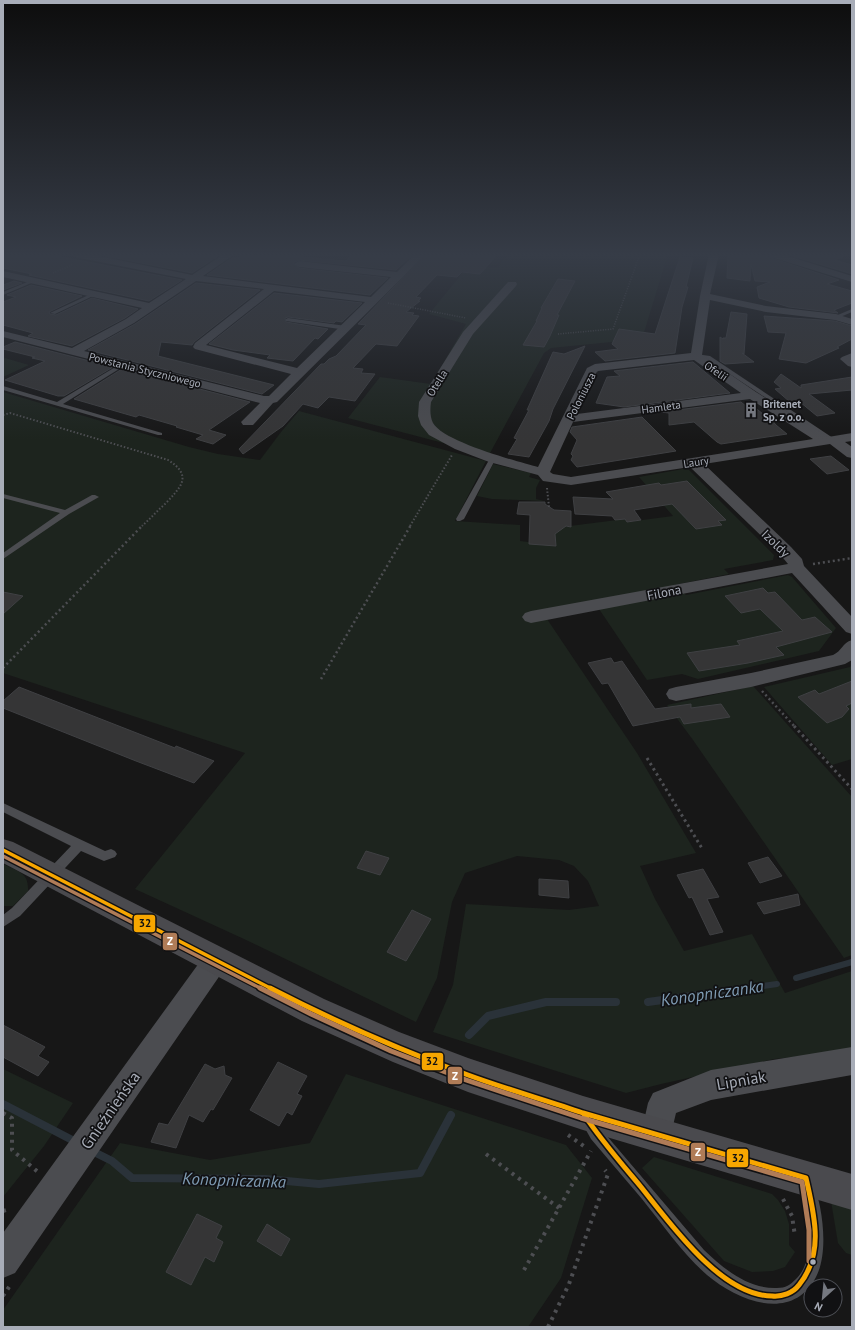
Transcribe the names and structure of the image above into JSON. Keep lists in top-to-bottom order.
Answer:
{
  "streets": {
    "street": [
      "Powstania Styczniowego",
      "Ofelii",
      "Otella",
      "Poloniusza",
      "Hamleta",
      "Laury",
      "Izoldy",
      "Filona",
      "Lipniak",
      "Gnieźnieńska"
    ]
  },
  "crossings": [
    ["Ofelii", "Poloniusza"],
    ["Ofelii", "Hamleta"],
    ["Ofelii", "Laury"],
    ["Otella", "Poloniusza"],
    ["Otella", "Laury"],
    ["Poloniusza", "Hamleta"],
    ["Poloniusza", "Laury"],
    ["Laury", "Izoldy"],
    ["Izoldy", "Filona"]
  ],
  "water": ["Konopniczanka"],
  "places": {
    "building": ["Britenet Sp. z o.o."]
  },
  "lines": ["transit line 32", "transit line Z"],
  "north": "bottom left"
}
